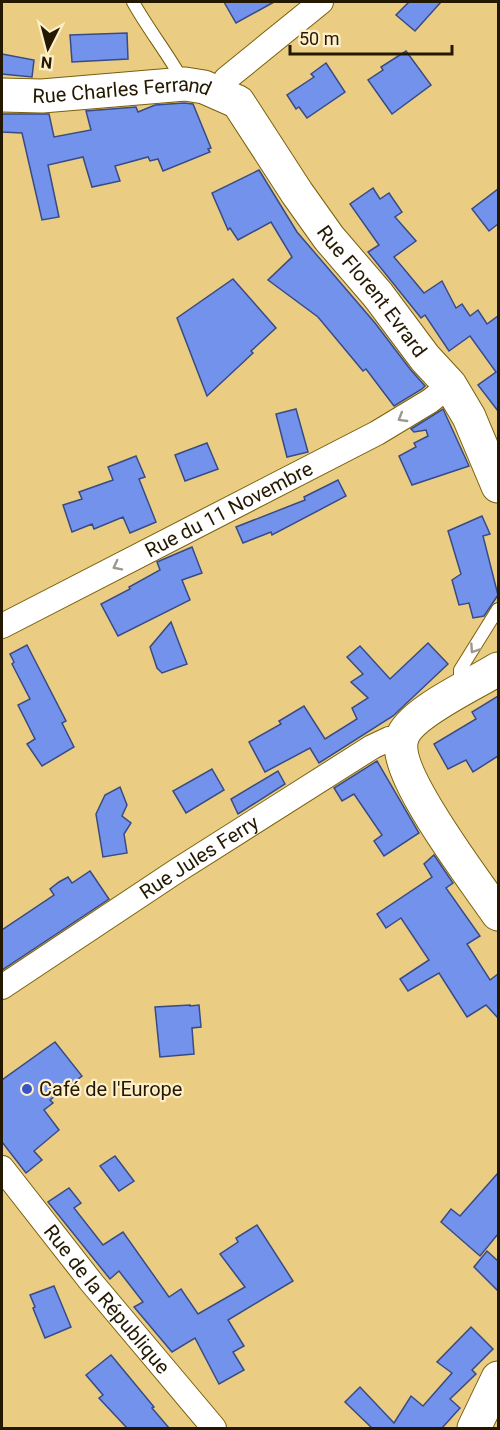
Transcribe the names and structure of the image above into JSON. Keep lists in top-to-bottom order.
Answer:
{
  "streets": {
    "street": [
      "Rue Charles Ferrand",
      "Rue Florent Evrard",
      "Rue du 11 Novembre",
      "Rue Jules Ferry",
      "Rue de la République"
    ]
  },
  "crossings": [
    ["Rue Charles Ferrand", "Rue Florent Evrard"],
    ["Rue Florent Evrard", "Rue du 11 Novembre"]
  ],
  "one_way": ["Rue du 11 Novembre"],
  "places": ["Café de l'Europe"],
  "scale_bar": "50 m",
  "north": "bottom"
}
